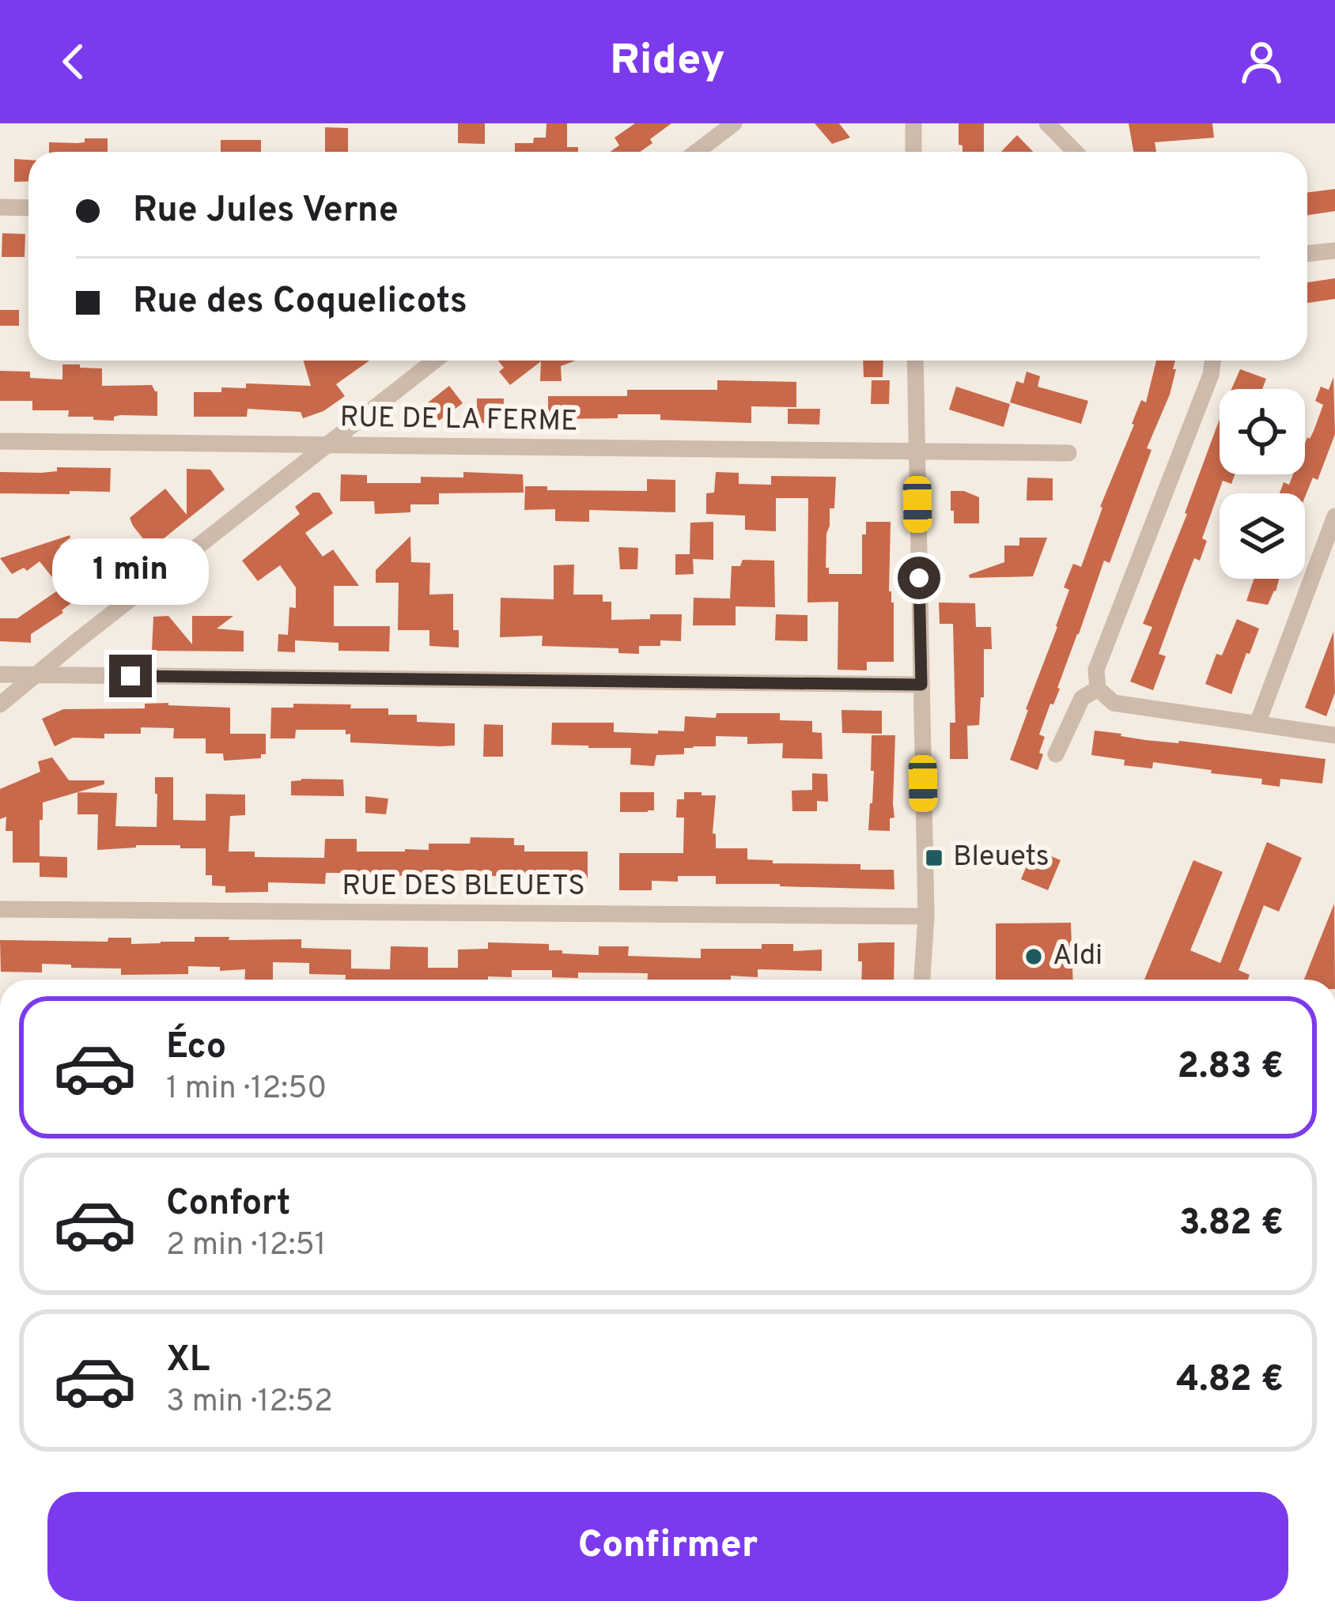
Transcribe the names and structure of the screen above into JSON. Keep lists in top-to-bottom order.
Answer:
{
  "streets": {
    "street": ["RUE DE LA FERME", "RUE DES BLEUETS"]
  },
  "places": {
    "transit": ["Bleuets"],
    "other": ["Aldi"]
  },
  "page": {
    "header": "Ridey",
    "banner": ["Rue Jules Verne", "Rue des Coquelicots"],
    "bubble": "1 min",
    "list": [
      {
        "name": "Éco",
        "note": "1 min · 12:50",
        "value": "2.83 €"
      },
      {
        "name": "Confort",
        "note": "2 min · 12:51",
        "value": "3.82 €"
      },
      {
        "name": "XL",
        "note": "3 min · 12:52",
        "value": "4.82 €"
      }
    ],
    "buttons": "Confirmer"
  }
}
